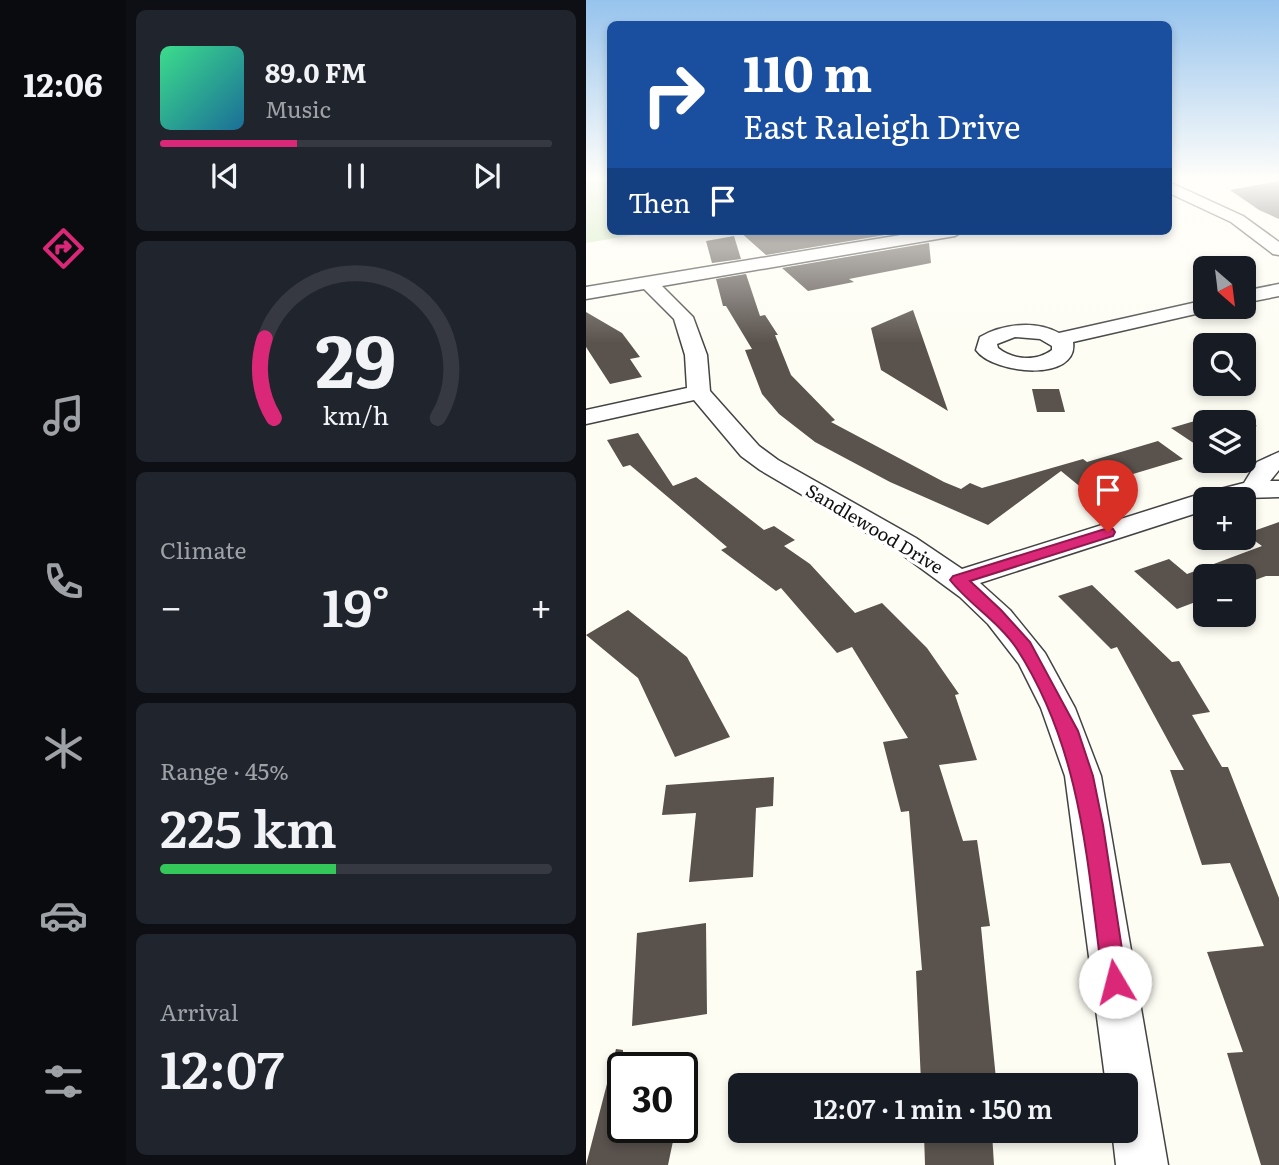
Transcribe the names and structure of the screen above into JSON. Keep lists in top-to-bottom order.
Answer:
{
  "streets": {
    "street": ["Sandlewood Drive"]
  },
  "north": "bottom right",
  "page": {
    "tabs": "12:06",
    "turn": ["110 m", "East Raleigh Drive"],
    "song": ["89.0 FM", "Music"],
    "then": "Then",
    "map_buttons": ["+", "−"],
    "tile": [
      "Climate",
      ["Range · 45%", "225 km"],
      ["Arrival", "12:07"]
    ],
    "heat": ["−", "19°", "+"],
    "limit": "30",
    "trip": "12:07 · 1 min · 150 m",
    "gauge": ["29", "km/h"]
  }
}
